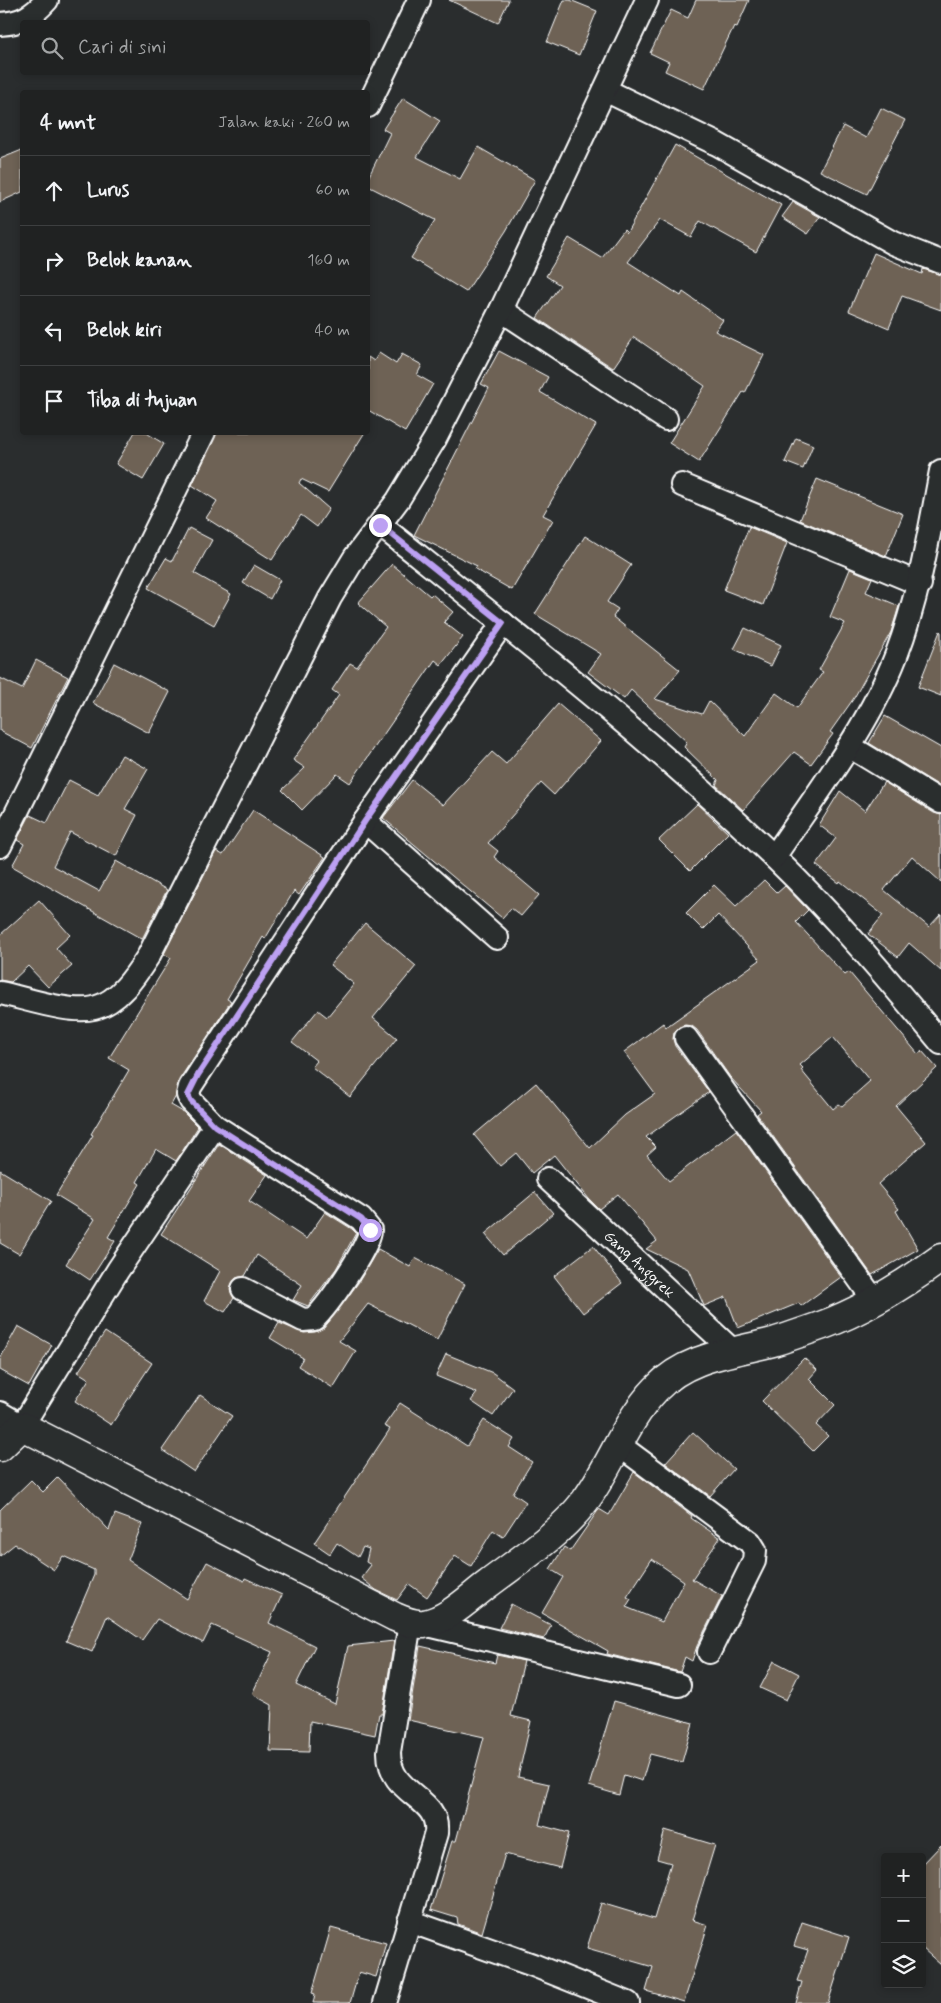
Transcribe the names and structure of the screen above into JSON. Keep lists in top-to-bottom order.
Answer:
{
  "streets": {
    "street": ["Gang Anggrek"]
  },
  "page": {
    "search": "Cari di sini",
    "heading": ["4 mnt", "Jalan kaki · 260 m"],
    "list": [
      ["Lurus", "60 m"],
      ["Belok kanan", "160 m"],
      ["Belok kiri", "40 m"],
      "Tiba di tujuan"
    ],
    "map_buttons": ["+", "−"]
  }
}
